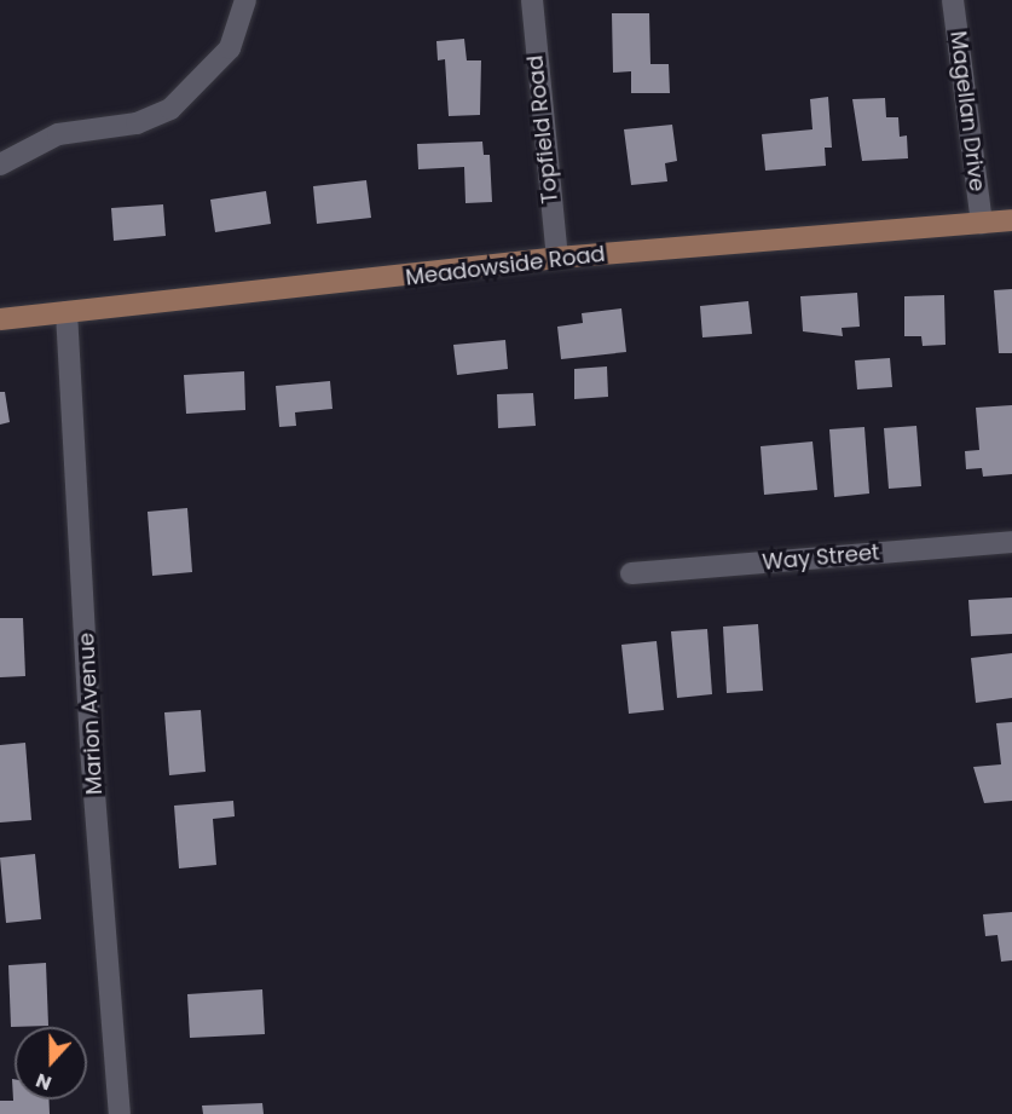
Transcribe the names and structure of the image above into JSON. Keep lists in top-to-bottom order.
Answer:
{
  "streets": {
    "main road": ["Meadowside Road"],
    "street": [
      "Magellan Drive",
      "Topfield Road",
      "Way Street",
      "Marion Avenue"
    ]
  },
  "crossings": [
    ["Magellan Drive", "Meadowside Road"],
    ["Topfield Road", "Meadowside Road"],
    ["Meadowside Road", "Marion Avenue"]
  ],
  "north": "bottom"
}
